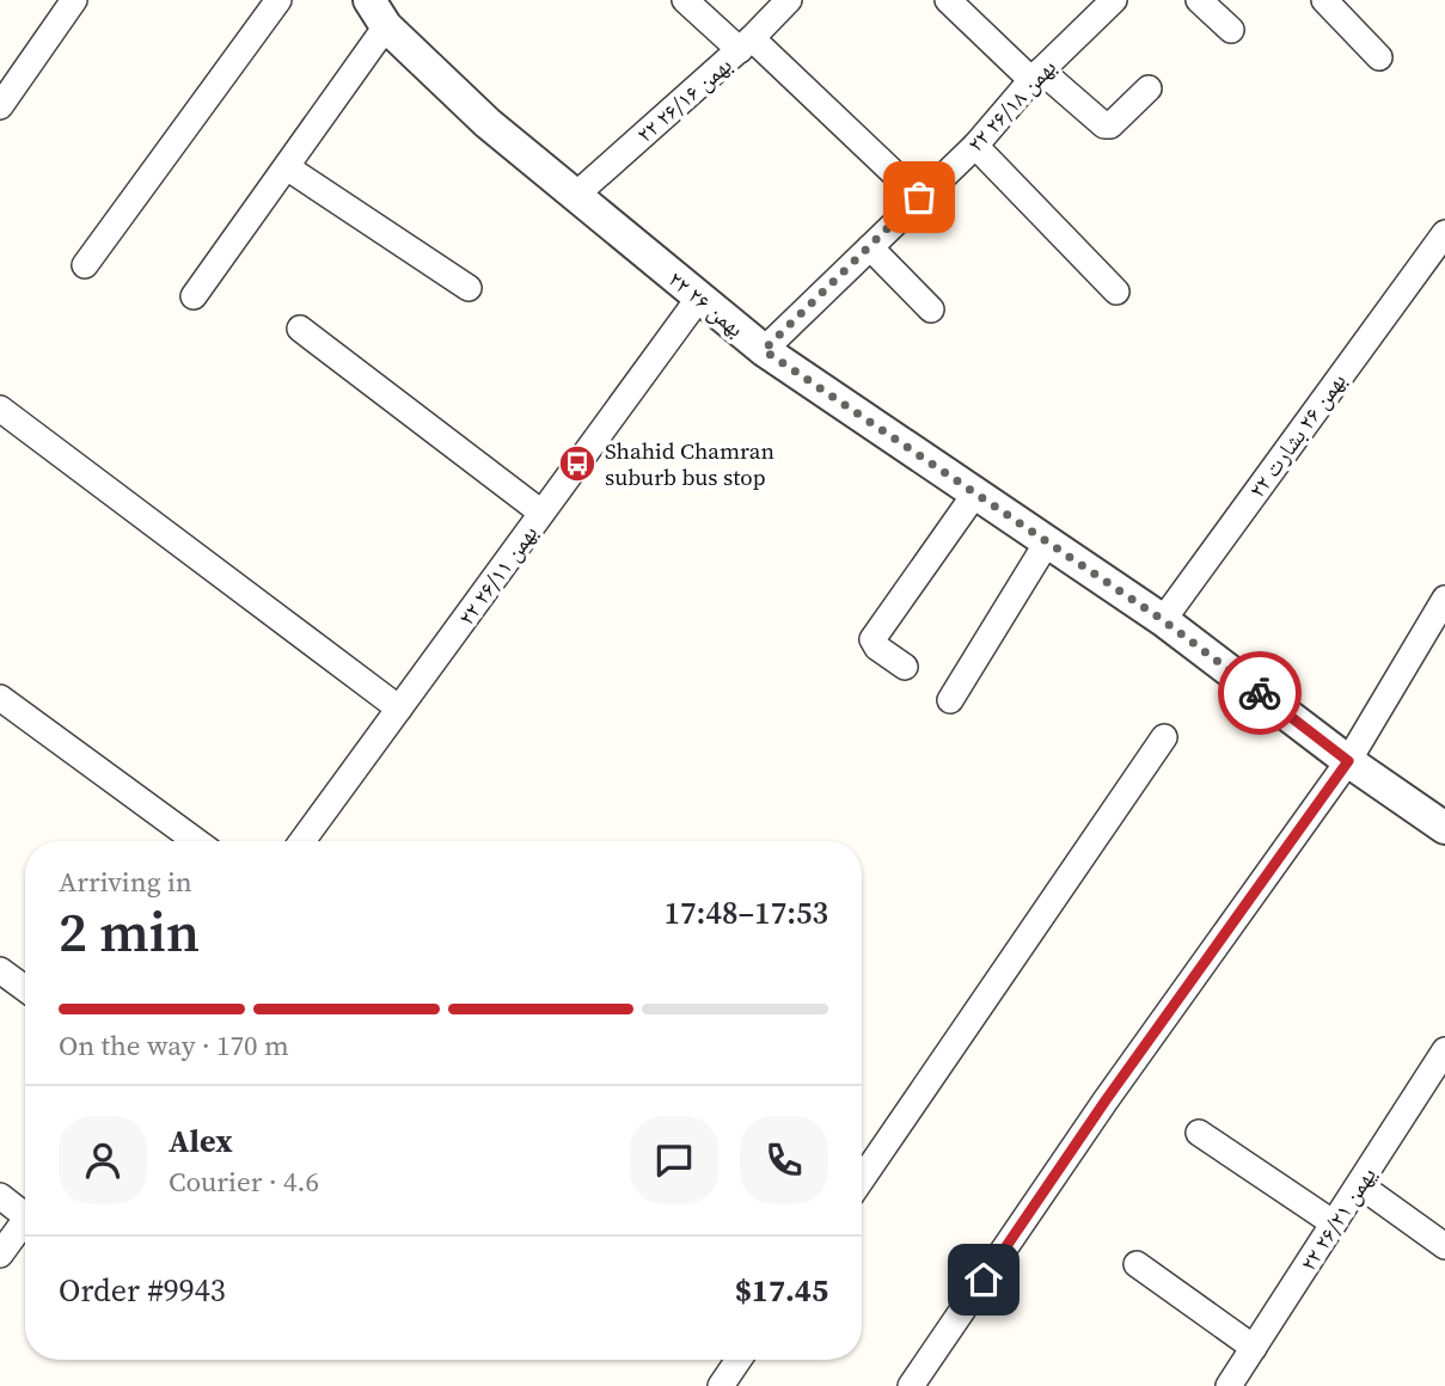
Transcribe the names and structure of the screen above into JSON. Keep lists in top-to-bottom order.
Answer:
{
  "streets": {
    "street": [
      "۲۲ بهمن ۲۶/۱۶",
      "۲۲ بهمن ۲۶/۱۸",
      "۲۲ بهمن ۲۶",
      "بهمن ۲۶ بشارت ۲۲",
      "۲۲ بهمن ۲۶/۱۱",
      "۲۲ یهمن ۲۶/۲۱"
    ]
  },
  "crossings": [
    ["۲۲ بهمن ۲۶/۱۶", "۲۲ بهمن ۲۶"],
    ["۲۲ بهمن ۲۶/۱۸", "۲۲ بهمن ۲۶"],
    ["۲۲ بهمن ۲۶", "بهمن ۲۶ بشارت ۲۲"],
    ["۲۲ بهمن ۲۶", "۲۲ بهمن ۲۶/۱۱"]
  ],
  "places": {
    "bus stop": ["Shahid Chamran suburb bus stop"]
  },
  "page": {
    "heading": ["2 min", "Arriving in", "17:48–17:53"],
    "panel": [
      "Alex",
      "Courier · 4.6",
      "Order #9943",
      "$17.45"
    ],
    "bar": "On the way · 170 m"
  }
}
